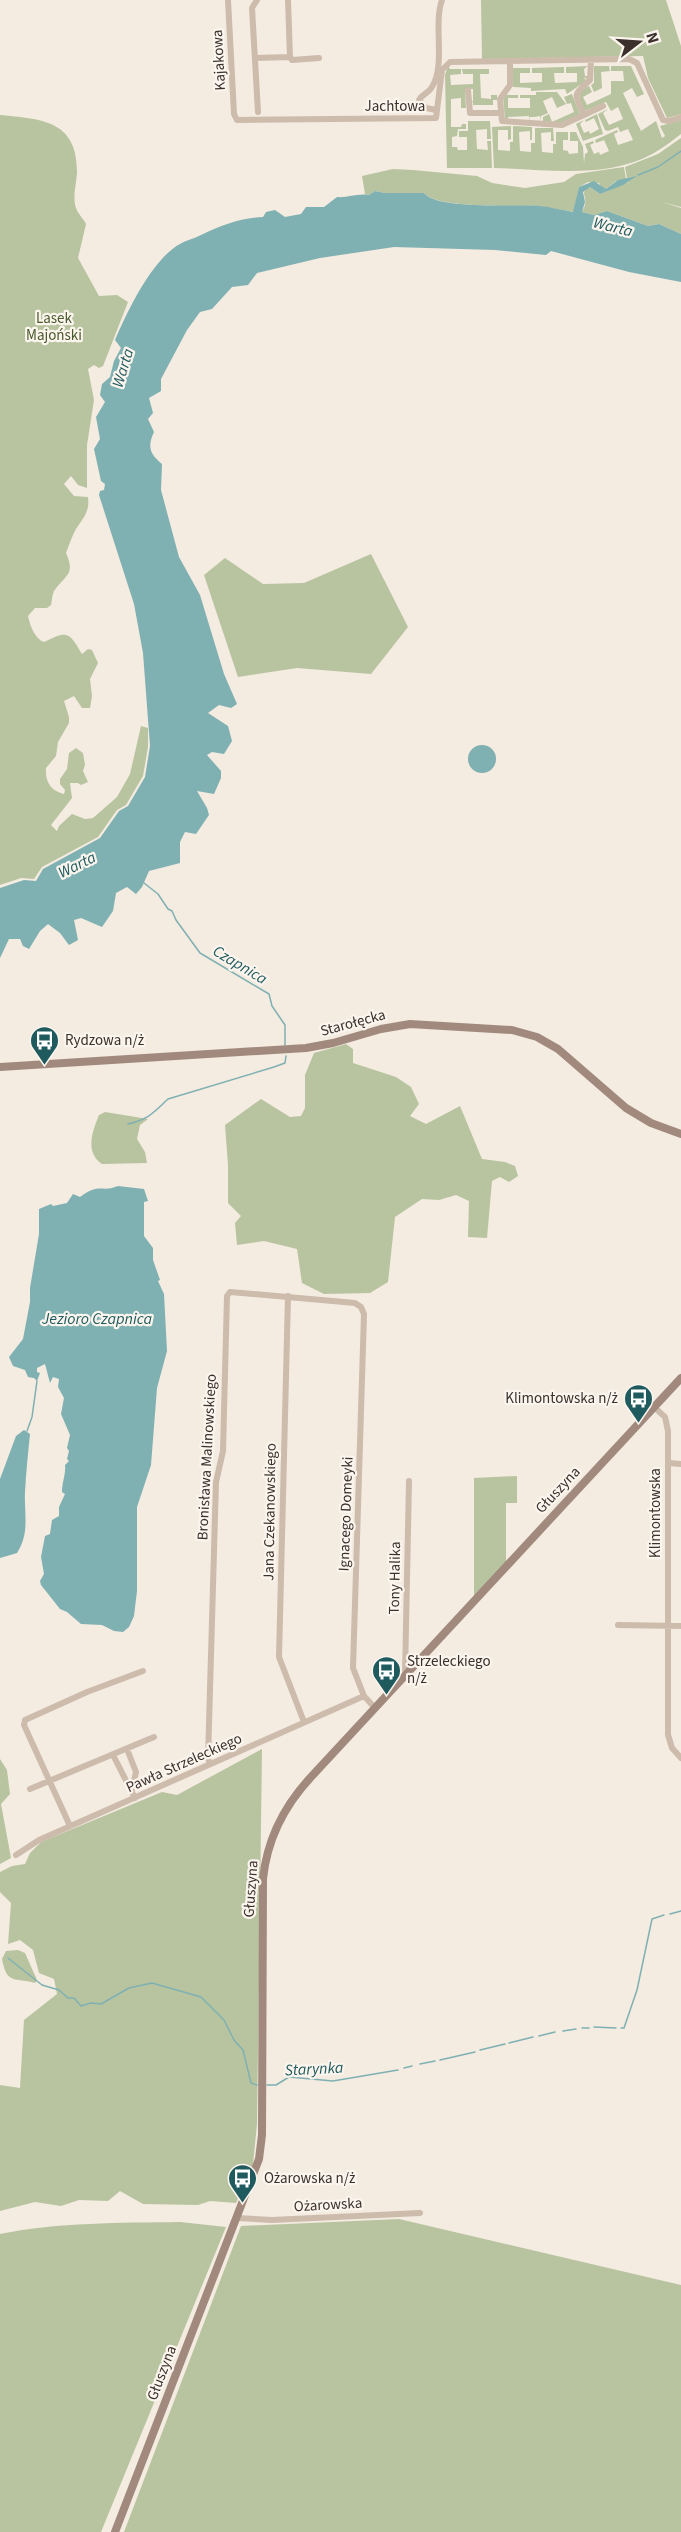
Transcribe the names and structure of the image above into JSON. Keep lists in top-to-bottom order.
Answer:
{
  "streets": {
    "street": [
      "Kajakowa",
      "Jachtowa",
      "Starołęcka",
      "Bronisława Malinowskiego",
      "Głuszyna",
      "Jana Czekanowskiego",
      "Klimontowska",
      "Ignacego Domeyki",
      "Tony Halika",
      "Pawła Strzeleckiego",
      "Ożarowska"
    ]
  },
  "crossings": [
    ["Kajakowa", "Jachtowa"],
    ["Bronisława Malinowskiego", "Jana Czekanowskiego"],
    ["Bronisława Malinowskiego", "Ignacego Domeyki"],
    ["Bronisława Malinowskiego", "Pawła Strzeleckiego"],
    ["Głuszyna", "Klimontowska"],
    ["Głuszyna", "Ignacego Domeyki"],
    ["Głuszyna", "Tony Halika"],
    ["Głuszyna", "Ożarowska"],
    ["Jana Czekanowskiego", "Pawła Strzeleckiego"],
    ["Ignacego Domeyki", "Pawła Strzeleckiego"]
  ],
  "water": [
    "Warta",
    "Czapnica",
    "Jezioro Czapnica",
    "Starynka"
  ],
  "parks": ["Lasek Majoński"],
  "places": {
    "bus stop": [
      "Rydzowa n/ż",
      "Klimontowska n/ż",
      "Strzeleckiego n/ż",
      "Ożarowska n/ż"
    ]
  },
  "north": "right"
}
